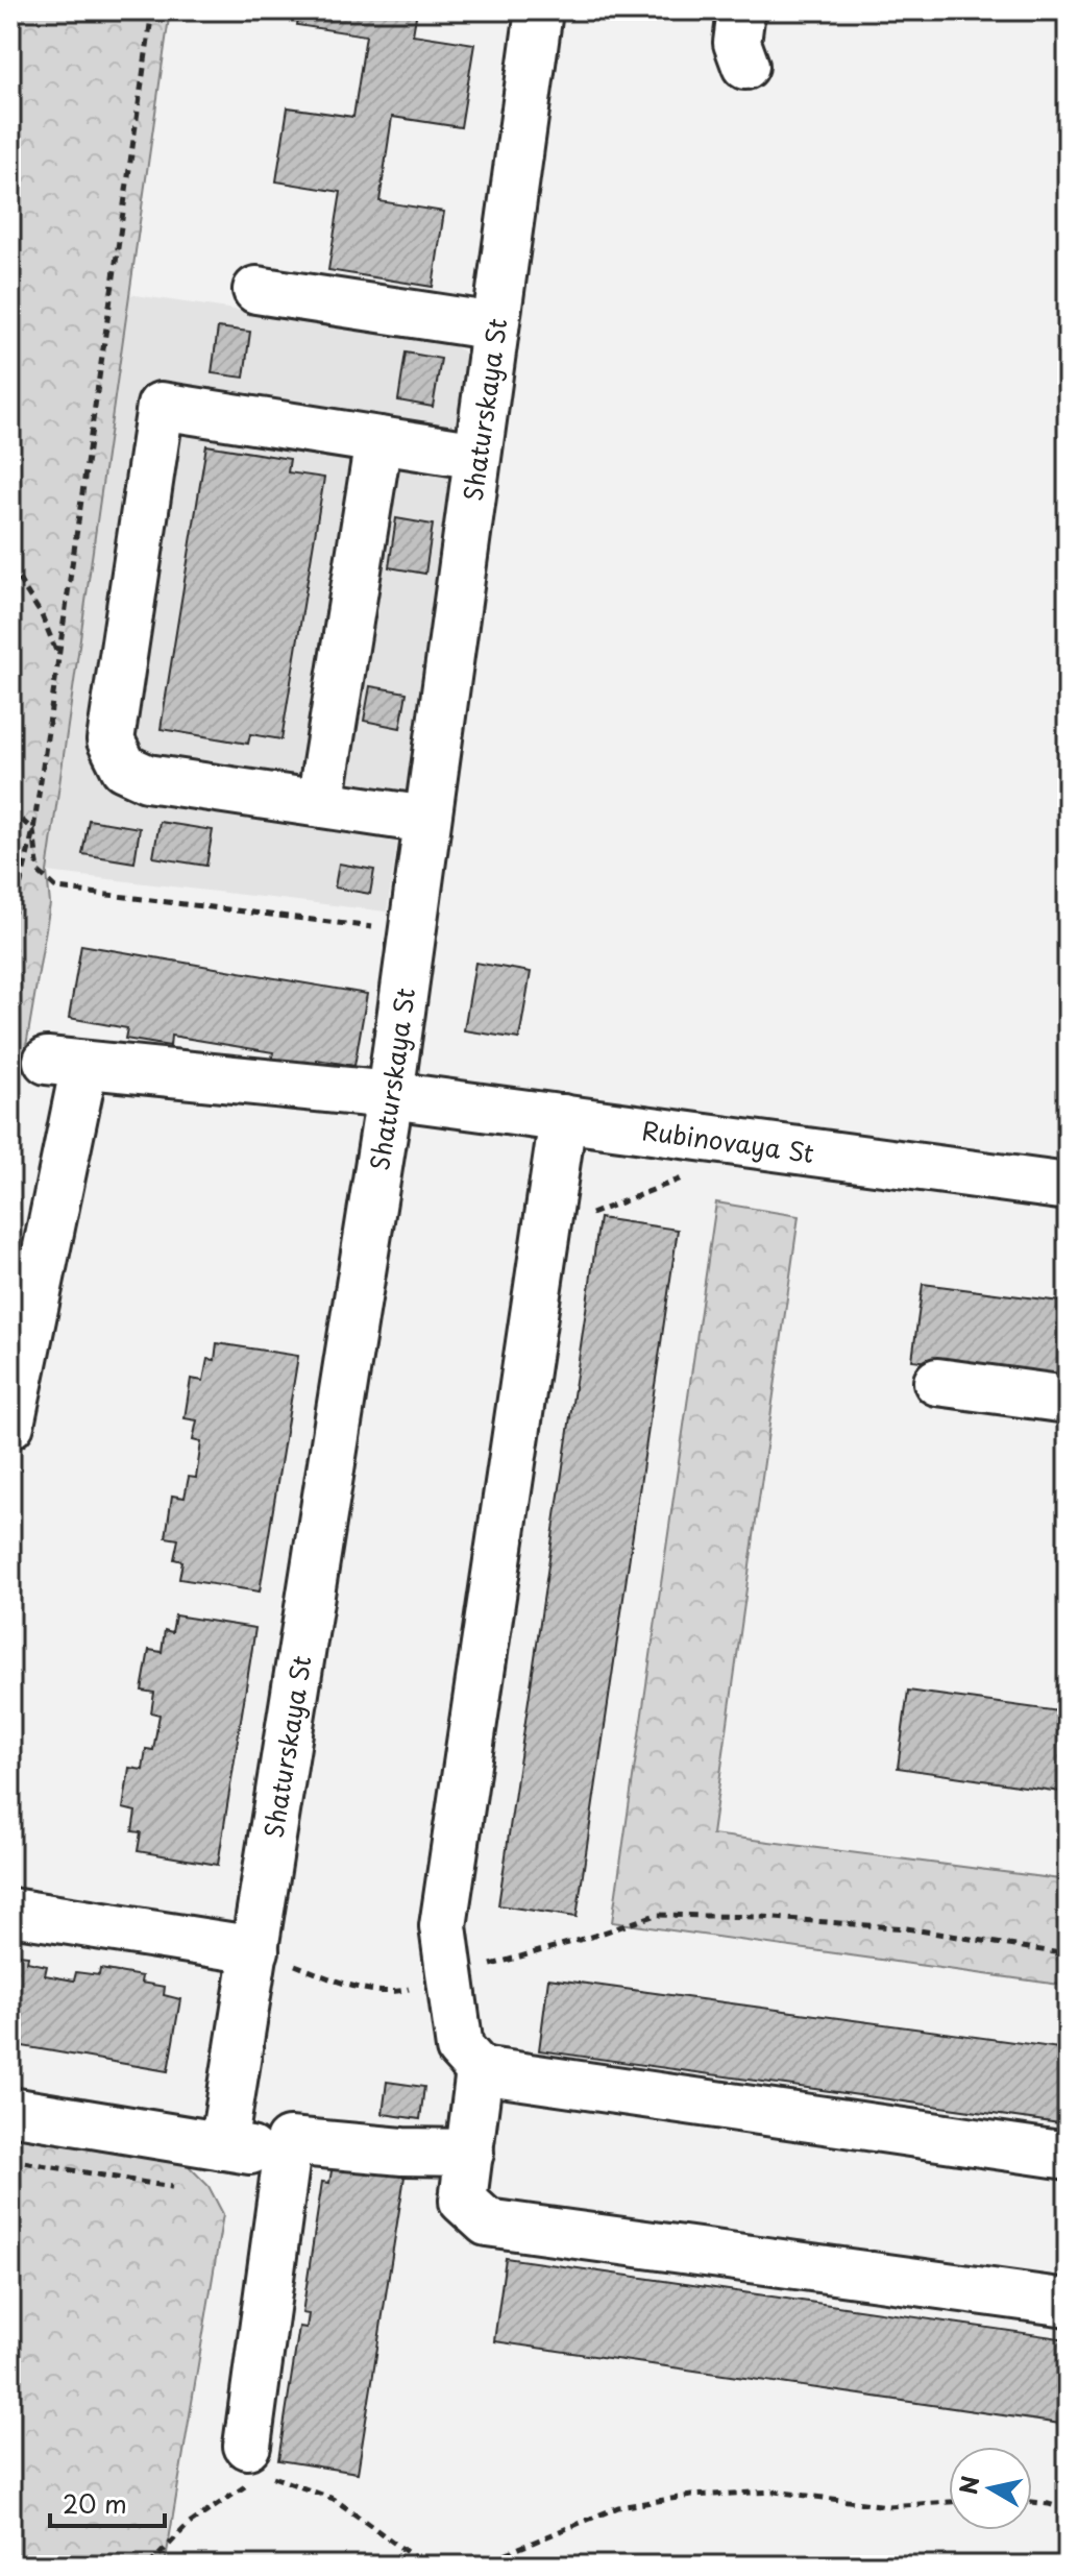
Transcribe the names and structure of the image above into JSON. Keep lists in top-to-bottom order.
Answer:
{
  "streets": {
    "street": ["Shaturskaya St", "Rubinovaya St"]
  },
  "crossings": [
    ["Shaturskaya St", "Rubinovaya St"]
  ],
  "scale_bar": "20 m",
  "north": "left"
}
